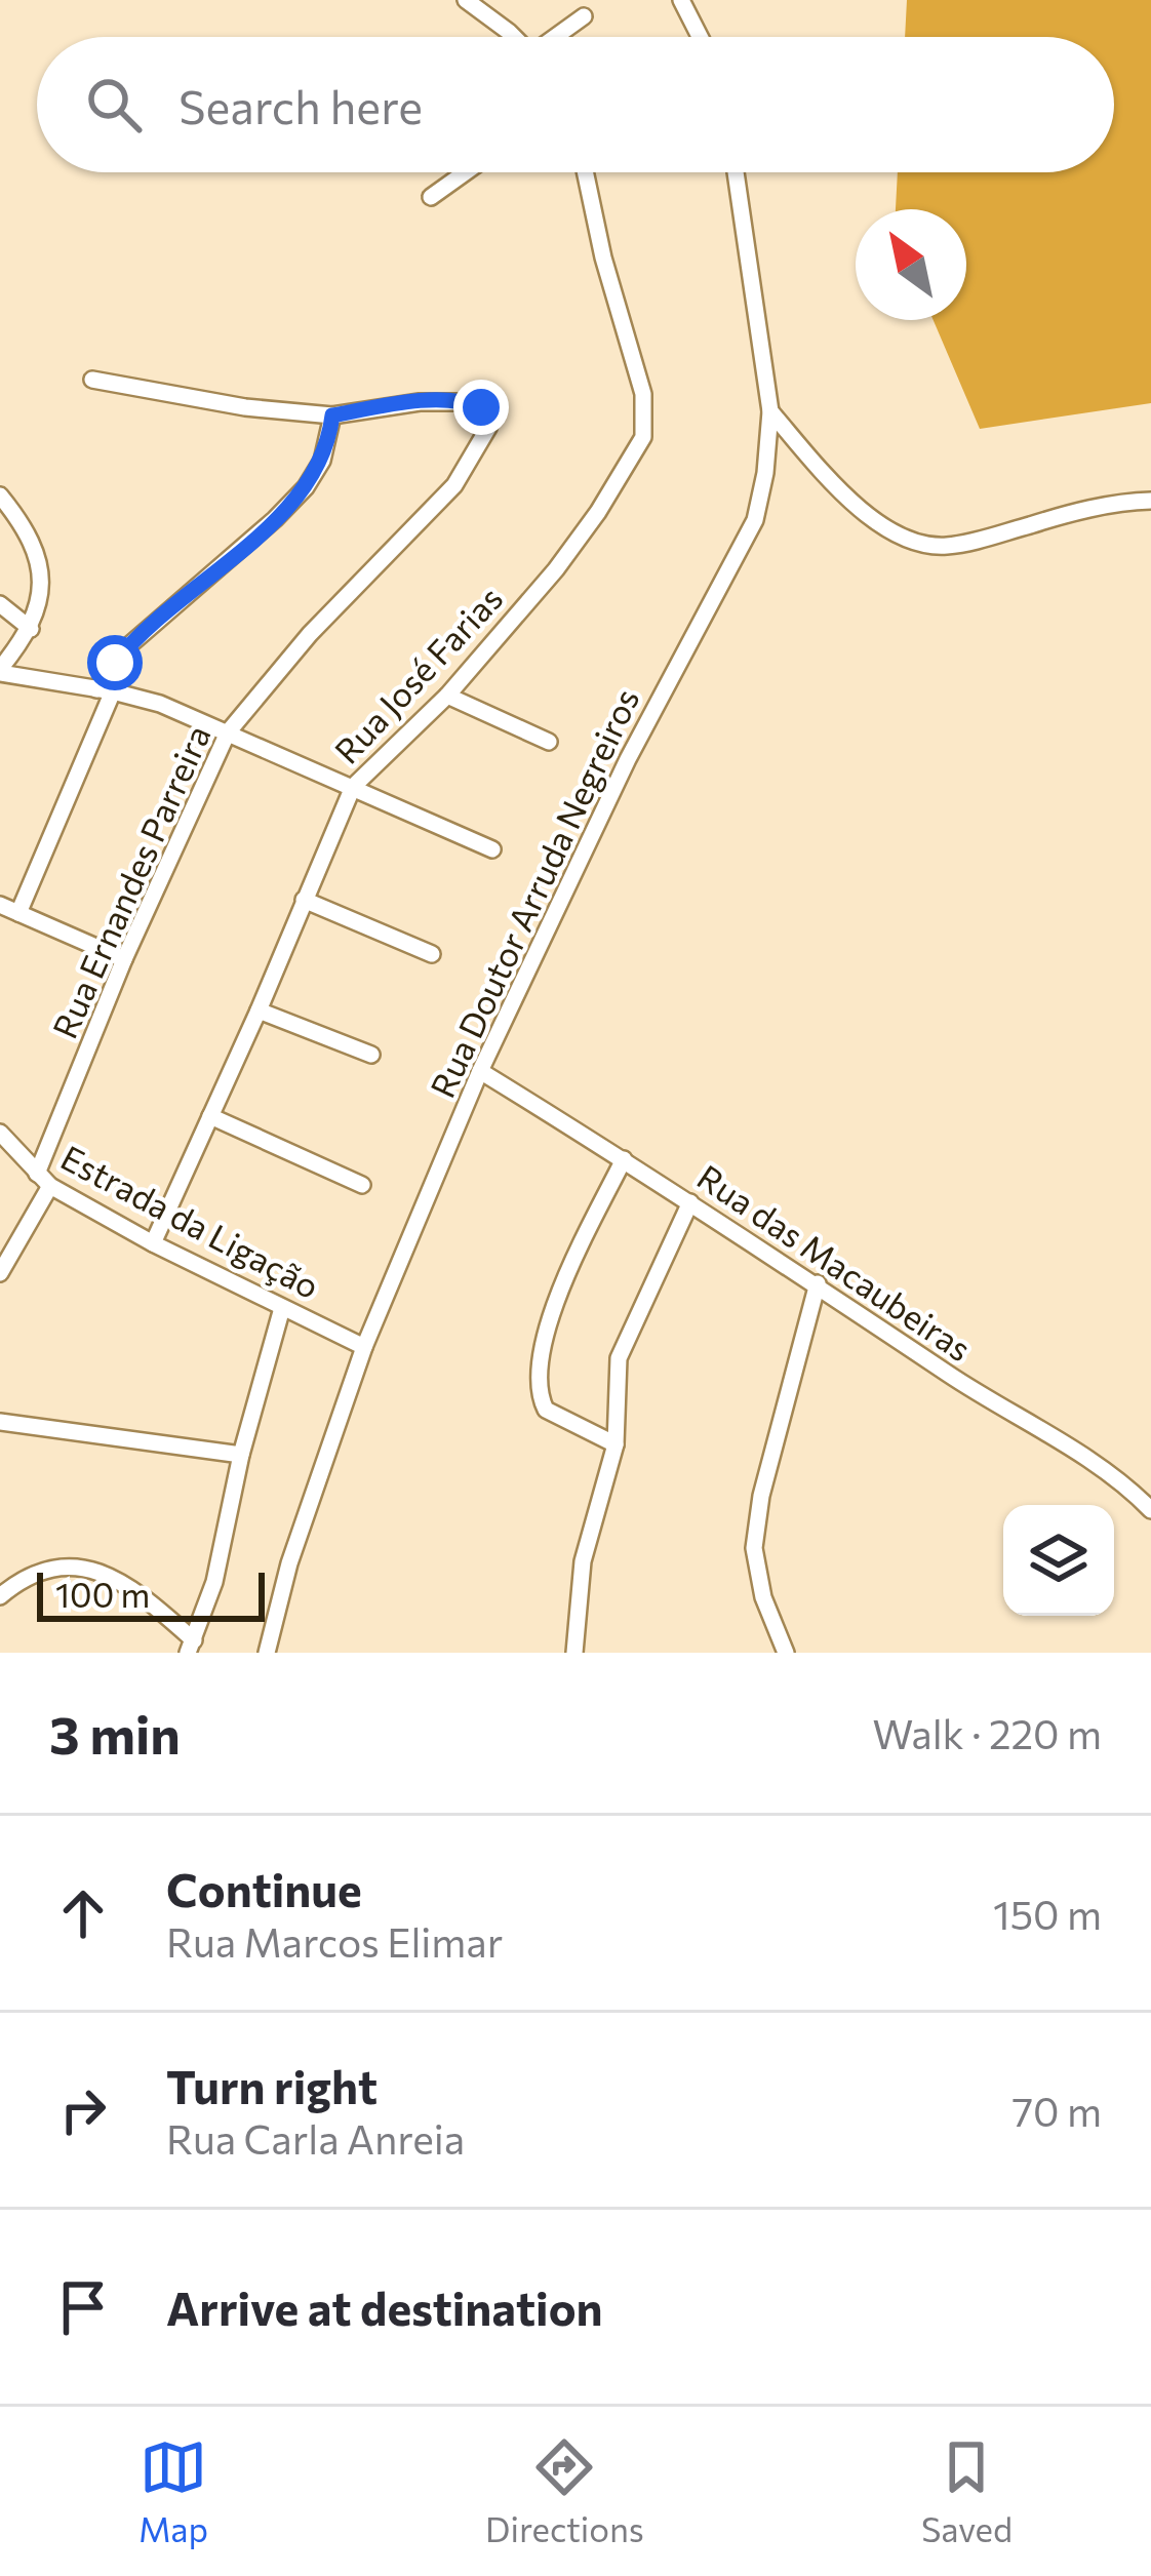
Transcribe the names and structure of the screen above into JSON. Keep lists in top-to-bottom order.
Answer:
{
  "streets": {
    "street": [
      "Rua José Farias",
      "Rua Ernandes Parreira",
      "Rua Doutor Arruda Negreiros",
      "Estrada da Ligação",
      "Rua das Macaubeiras"
    ]
  },
  "crossings": [
    ["Rua José Farias", "Estrada da Ligação"],
    ["Rua Ernandes Parreira", "Estrada da Ligação"],
    ["Rua Doutor Arruda Negreiros", "Estrada da Ligação"],
    ["Rua Doutor Arruda Negreiros", "Rua das Macaubeiras"]
  ],
  "scale_bar": "100 m",
  "north": "top left",
  "page": {
    "search": "Search here",
    "scale": "100 m",
    "heading": ["3 min", "Walk · 220 m"],
    "list": [
      ["Continue", "Rua Marcos Elimar", "150 m"],
      ["Turn right", "Rua Carla Anreia", "70 m"],
      "Arrive at destination"
    ],
    "nav": ["Map", "Directions", "Saved"]
  }
}
